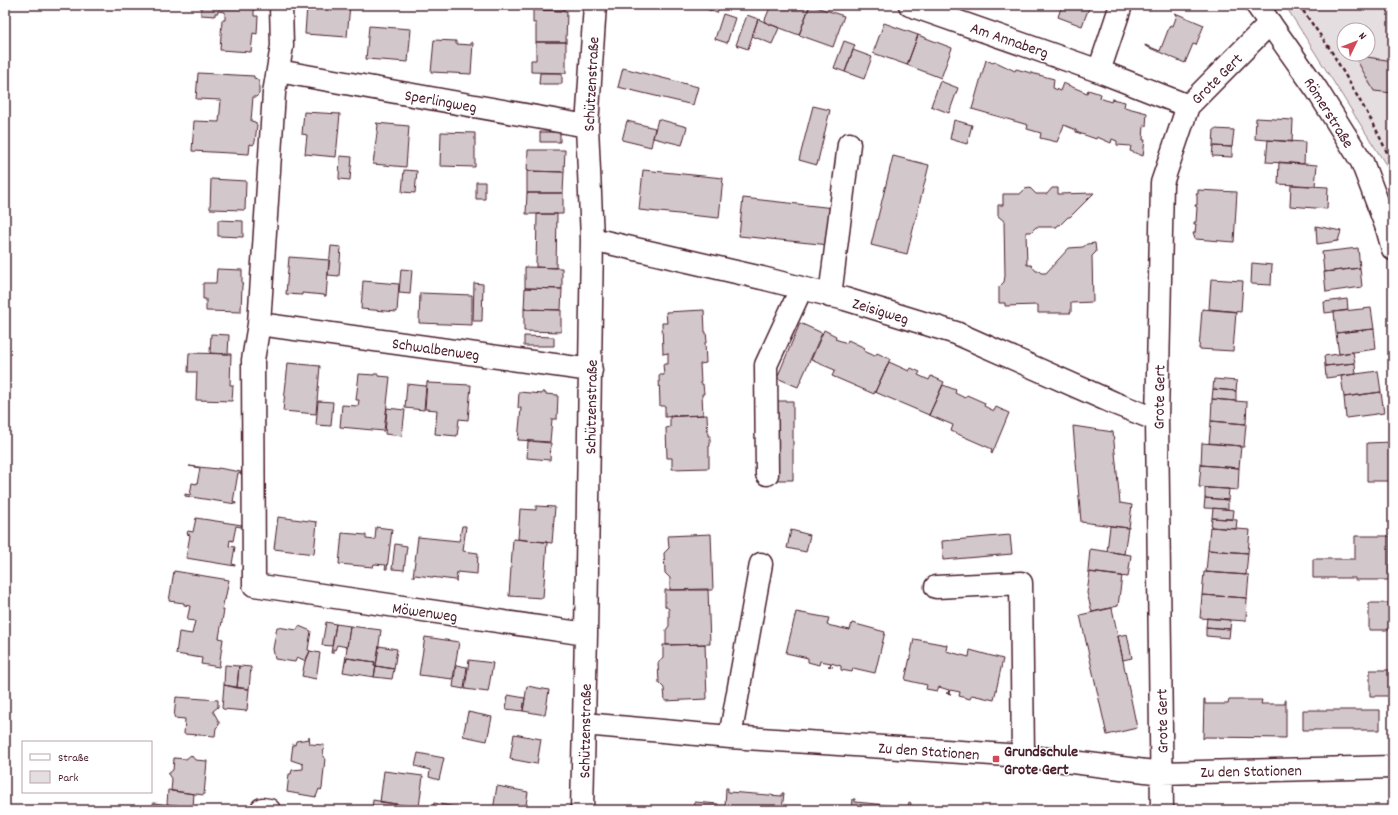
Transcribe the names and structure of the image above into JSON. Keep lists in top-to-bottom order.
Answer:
{
  "streets": {
    "street": [
      "Am Annaberg",
      "Grote Gert",
      "Schützenstraße",
      "Sperlingweg",
      "Römerstraße",
      "Zeisigweg",
      "Schwalbenweg",
      "Möwenweg",
      "Zu den Stationen"
    ]
  },
  "crossings": [
    ["Am Annaberg", "Grote Gert"],
    ["Grote Gert", "Römerstraße"],
    ["Grote Gert", "Zeisigweg"],
    ["Grote Gert", "Zu den Stationen"],
    ["Schützenstraße", "Sperlingweg"],
    ["Schützenstraße", "Zeisigweg"],
    ["Schützenstraße", "Schwalbenweg"],
    ["Schützenstraße", "Möwenweg"],
    ["Schützenstraße", "Zu den Stationen"],
    ["Schwalbenweg", "Möwenweg"]
  ],
  "places": {
    "transit": ["Grundschule Grote Gert"]
  },
  "legend": ["Straße", "Park"],
  "north": "top right"
}
